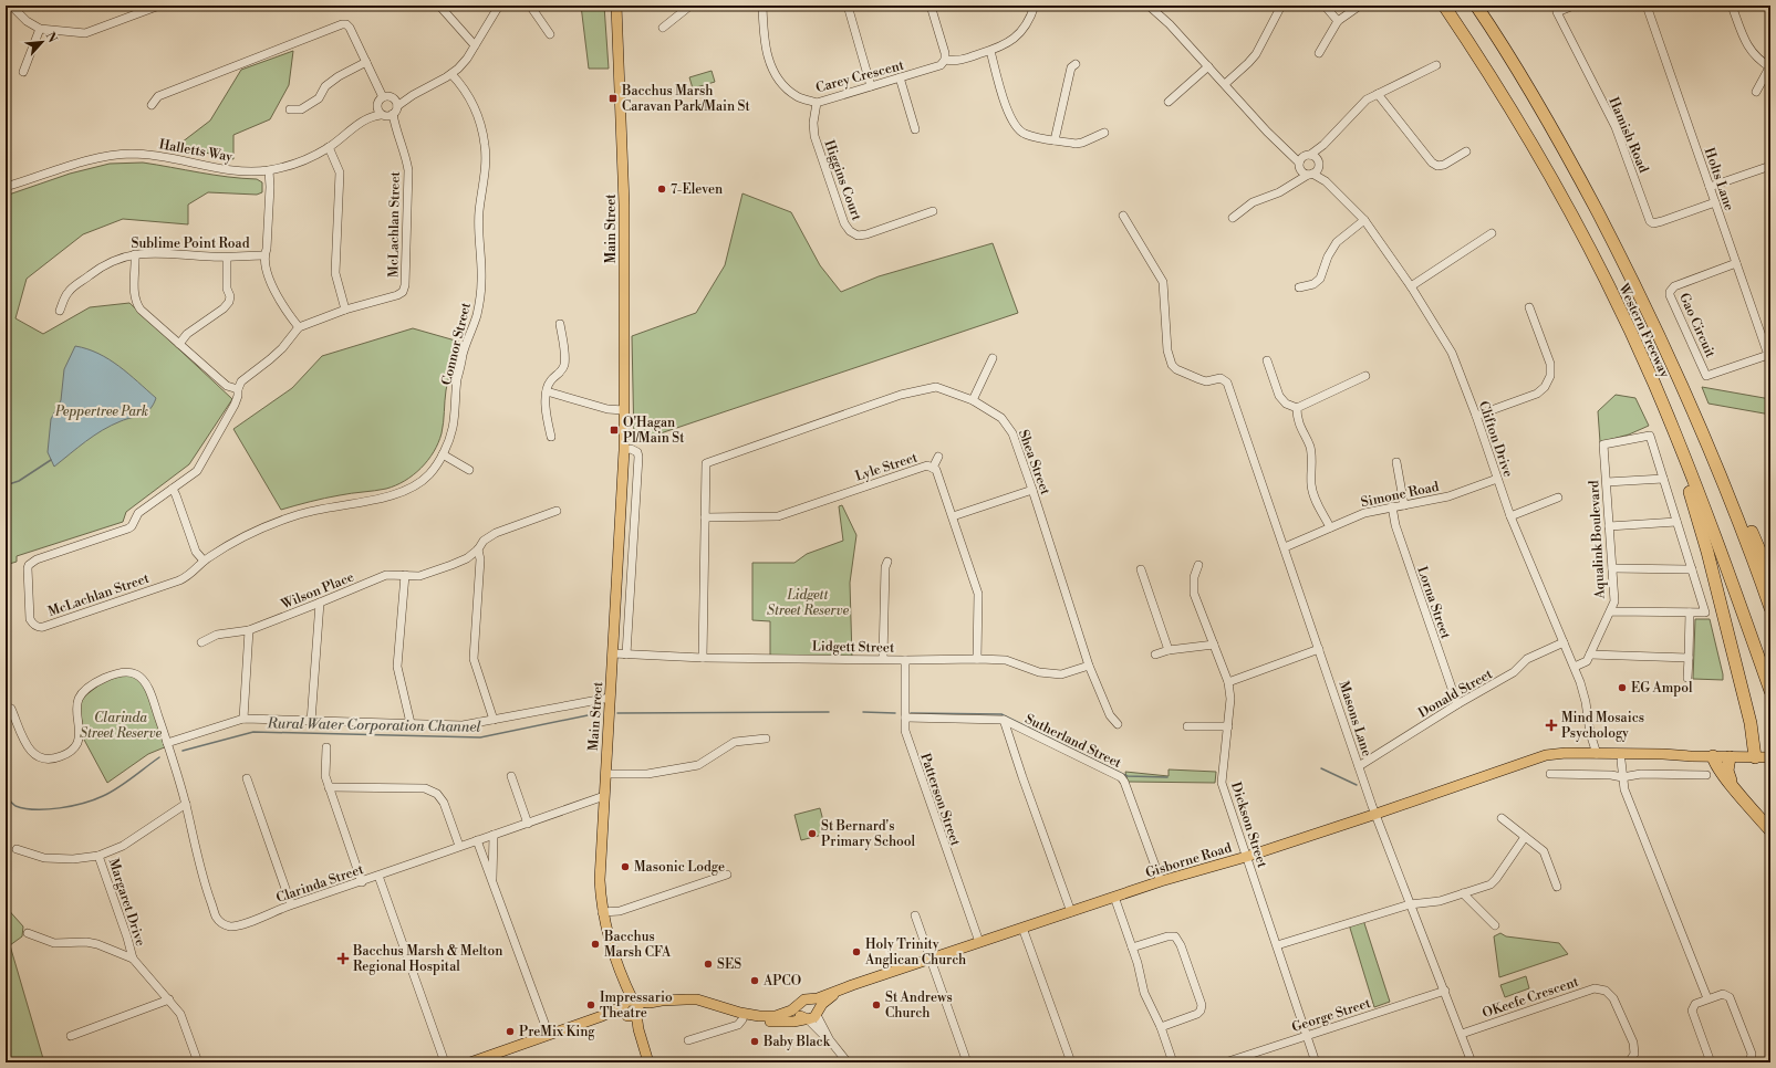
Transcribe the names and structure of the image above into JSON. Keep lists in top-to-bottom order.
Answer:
{
  "streets": {
    "highway": ["Western Freeway"],
    "main road": ["Main Street", "Gisborne Road"],
    "street": [
      "Carey Crescent",
      "Hamish Road",
      "Halletts Way",
      "Holts Lane",
      "Higgins Court",
      "McLachlan Street",
      "Sublime Point Road",
      "Gao Circuit",
      "Connor Street",
      "Clifton Drive",
      "Shea Street",
      "Lyle Street",
      "Simone Road",
      "Aqualink Boulevard",
      "Wilson Place",
      "Lorna Street",
      "Lidgett Street",
      "Donald Street",
      "Masons Lane",
      "Sutherland Street",
      "Patterson Street",
      "Dickson Street",
      "Clarinda Street",
      "Margaret Drive",
      "OKeefe Crescent",
      "George Street"
    ]
  },
  "crossings": [
    ["Carey Crescent", "Higgins Court"],
    ["Hamish Road", "Holts Lane"],
    ["Halletts Way", "McLachlan Street"],
    ["Holts Lane", "Gao Circuit"],
    ["McLachlan Street", "Connor Street"],
    ["Main Street", "Lidgett Street"],
    ["Main Street", "Clarinda Street"],
    ["Clifton Drive", "Simone Road"],
    ["Clifton Drive", "Aqualink Boulevard"],
    ["Clifton Drive", "Donald Street"],
    ["Clifton Drive", "Gisborne Road"],
    ["Shea Street", "Lyle Street"],
    ["Shea Street", "Lidgett Street"],
    ["Lyle Street", "Lidgett Street"],
    ["Simone Road", "Lorna Street"],
    ["Simone Road", "Masons Lane"],
    ["Lorna Street", "Donald Street"],
    ["Lidgett Street", "Patterson Street"],
    ["Donald Street", "Masons Lane"],
    ["Masons Lane", "Gisborne Road"],
    ["Masons Lane", "OKeefe Crescent"],
    ["Masons Lane", "George Street"],
    ["Sutherland Street", "Patterson Street"],
    ["Sutherland Street", "Gisborne Road"],
    ["Patterson Street", "Gisborne Road"],
    ["Dickson Street", "Gisborne Road"],
    ["Dickson Street", "George Street"],
    ["Clarinda Street", "Margaret Drive"]
  ],
  "water": ["Rural Water Corporation Channel"],
  "parks": ["Peppertree Park", "Lidgett Street Reserve", "Clarinda Street Reserve"],
  "places": {
    "transit": ["Bacchus Marsh Caravan Park/Main St", "O'Hagan Pl/Main St"],
    "other": [
      "7-Eleven",
      "EG Ampol",
      "St Bernard's Primary School",
      "Masonic Lodge",
      "Bacchus Marsh CFA",
      "Holy Trinity Anglican Church",
      "SES",
      "APCO",
      "Impressario Theatre",
      "St Andrews Church",
      "PreMix King",
      "Baby Black"
    ],
    "health": ["Mind Mosaics Psychology", "Bacchus Marsh & Melton Regional Hospital"]
  },
  "north": "top right"
}
